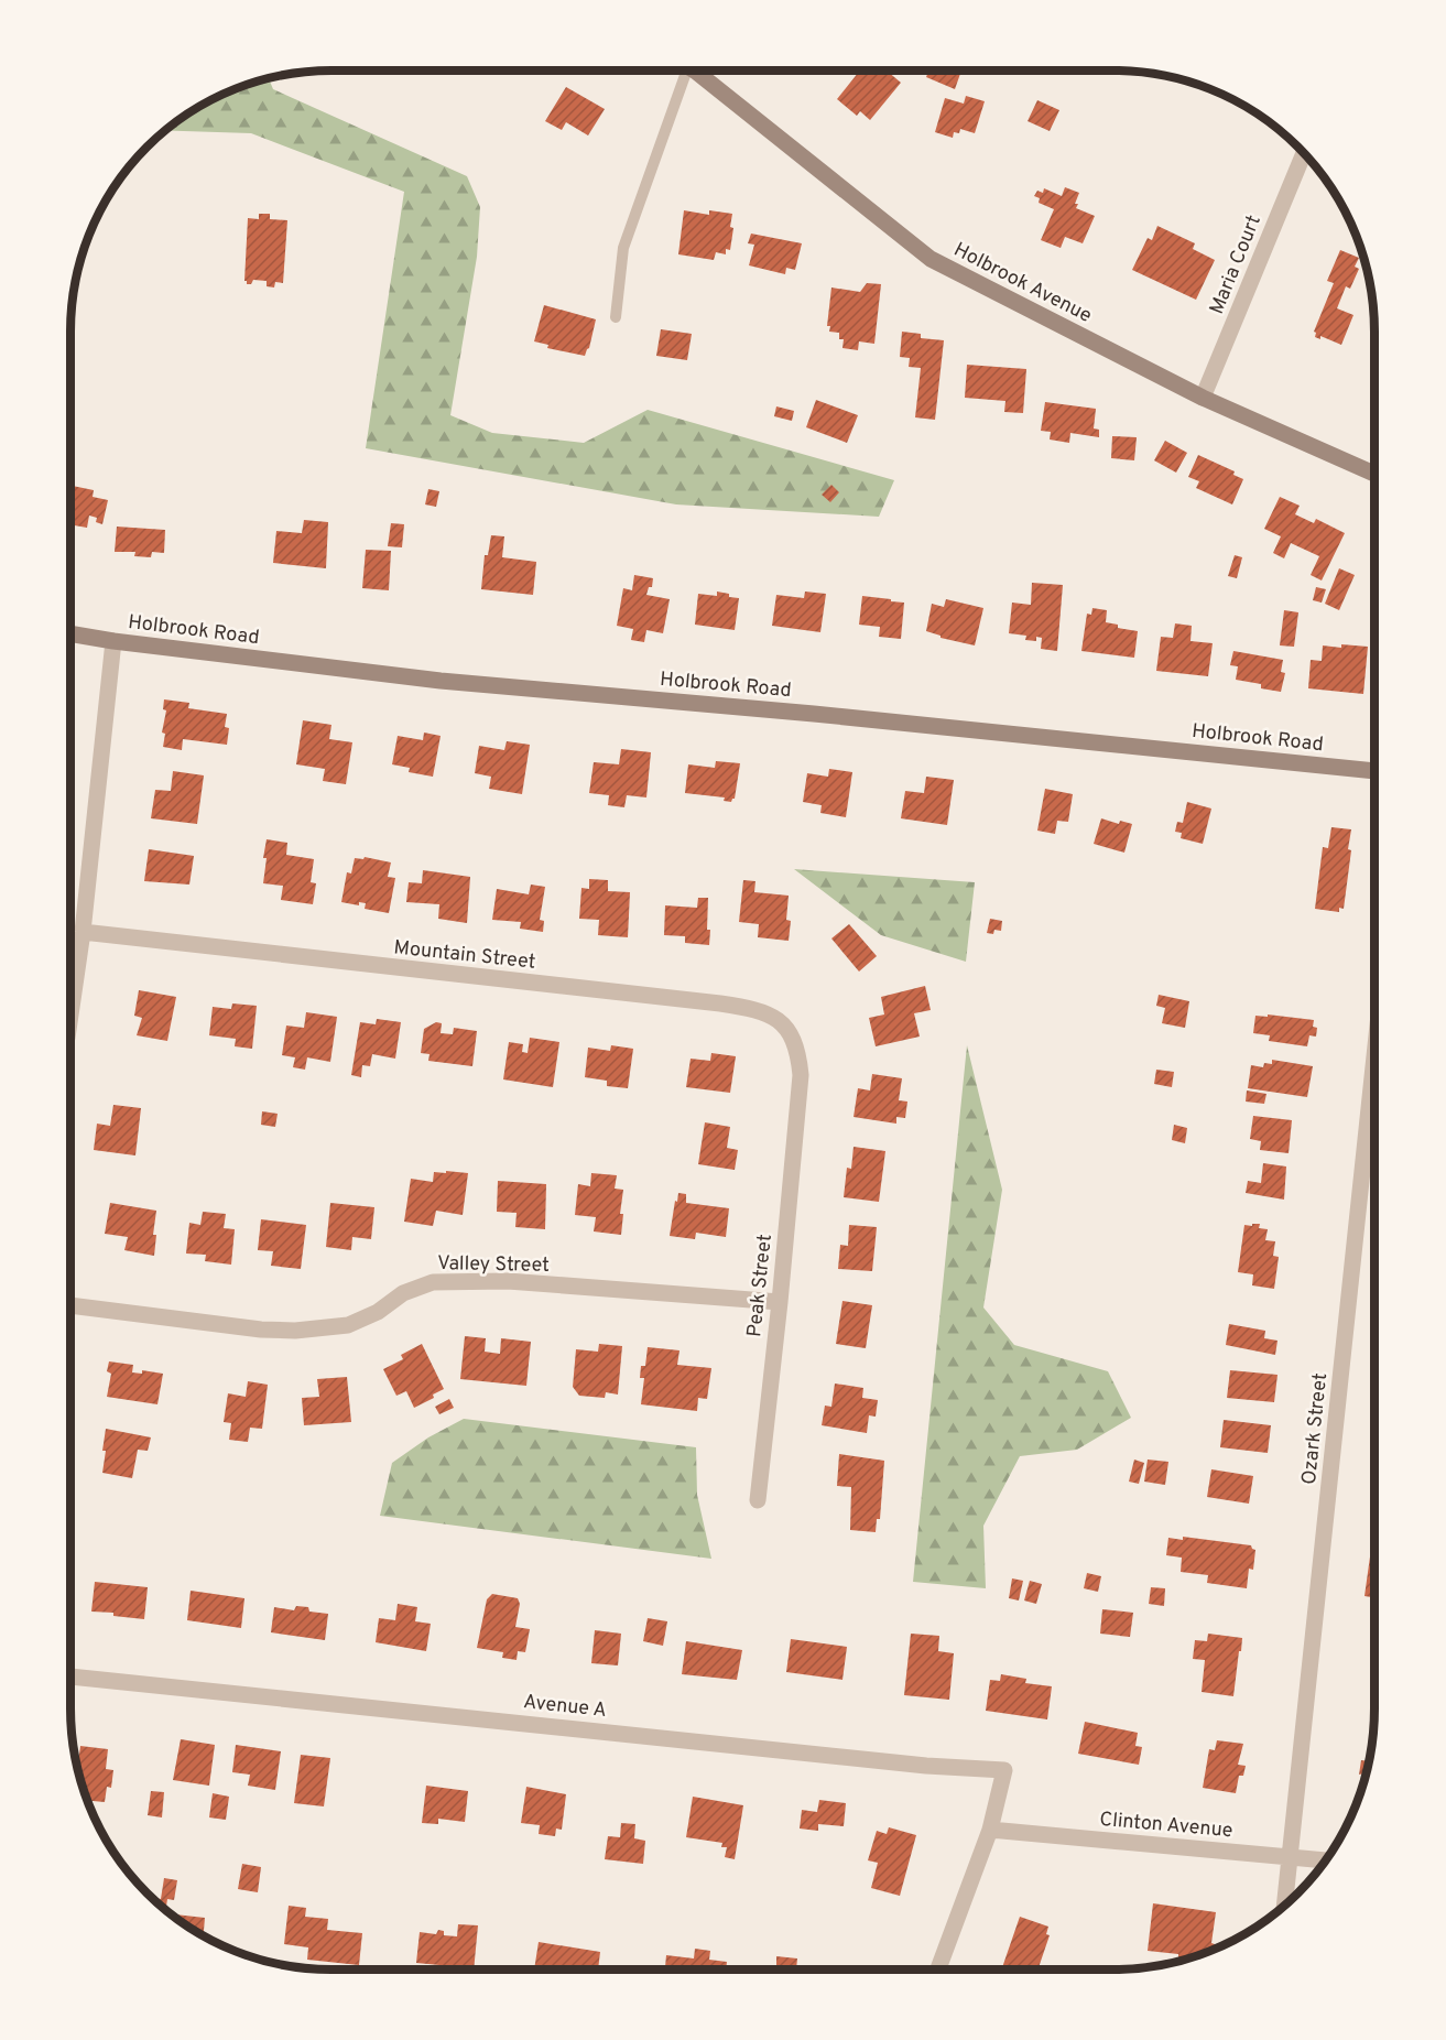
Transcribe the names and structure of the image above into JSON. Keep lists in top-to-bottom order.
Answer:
{
  "streets": {
    "street": [
      "Maria Court",
      "Holbrook Avenue",
      "Holbrook Road",
      "Mountain Street",
      "Valley Street",
      "Peak Street",
      "Ozark Street",
      "Avenue A",
      "Clinton Avenue"
    ]
  },
  "crossings": [
    ["Maria Court", "Holbrook Avenue"],
    ["Mountain Street", "Peak Street"],
    ["Valley Street", "Peak Street"],
    ["Ozark Street", "Clinton Avenue"],
    ["Avenue A", "Clinton Avenue"]
  ]
}
